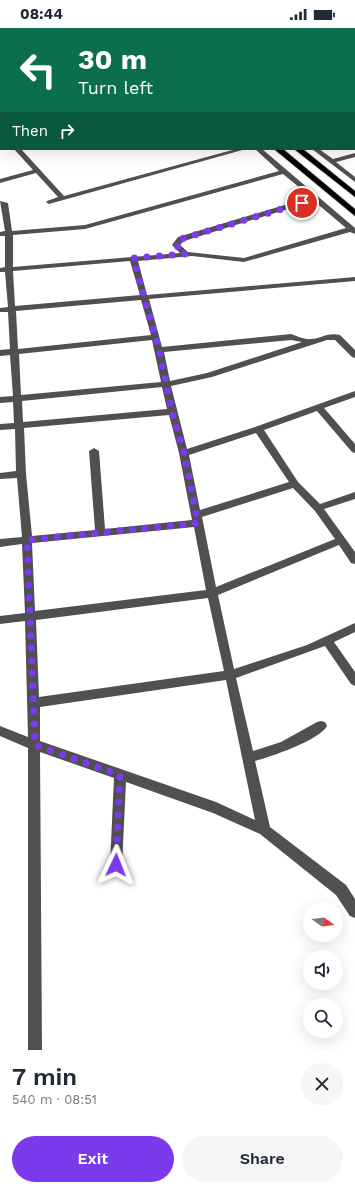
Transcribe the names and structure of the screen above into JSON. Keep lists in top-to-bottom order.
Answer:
{
  "north": "right",
  "page": {
    "status": "08:44",
    "turn": ["30 m", "Turn left"],
    "then": "Then",
    "heading": ["7 min", "540 m · 08:51"],
    "buttons": ["Exit", "Share"]
  }
}
